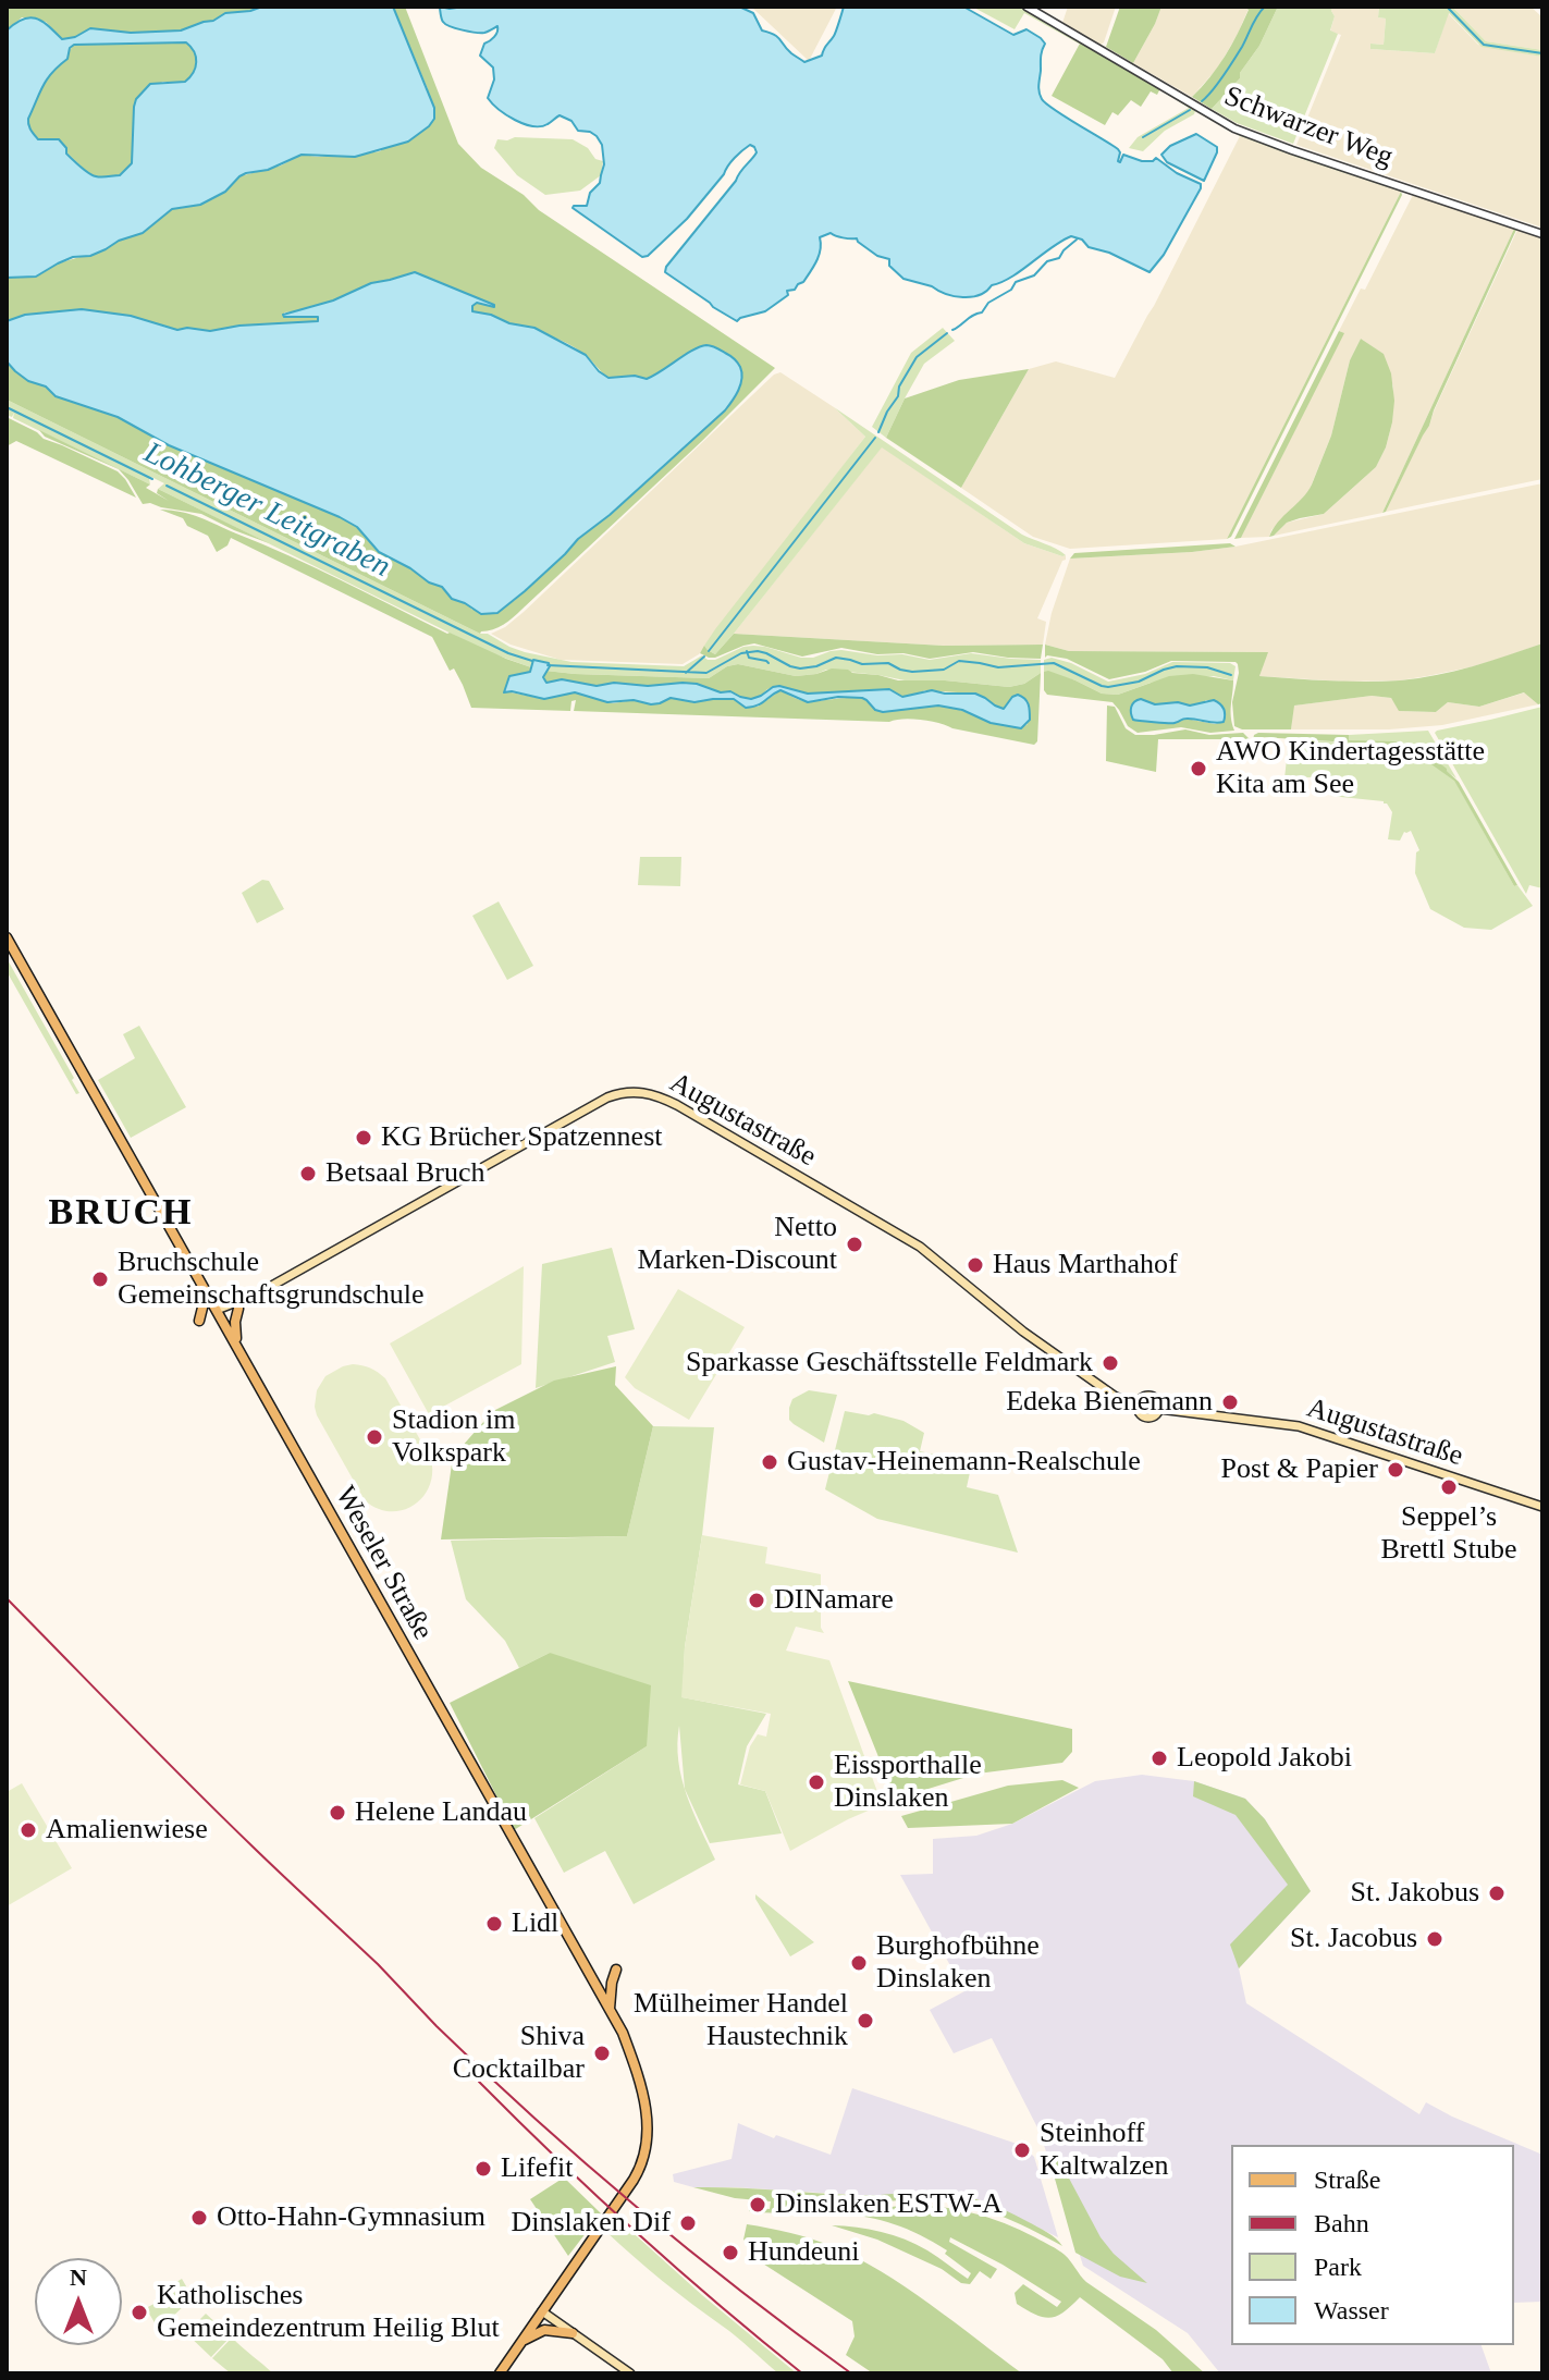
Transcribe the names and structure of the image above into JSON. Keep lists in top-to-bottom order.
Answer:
{
  "streets": {
    "main road": ["Augustastraße", "Weseler Straße"],
    "street": ["Schwarzer Weg"]
  },
  "crossings": [
    ["Augustastraße", "Weseler Straße"]
  ],
  "districts": ["BRUCH"],
  "water": ["Lohberger Leitgraben"],
  "places": [
    "AWO Kindertagesstätte Kita am See",
    "KG Brücher Spatzennest",
    "Betsaal Bruch",
    "Netto Marken-Discount",
    "Haus Marthahof",
    "Bruchschule Gemeinschaftsgrundschule",
    "Sparkasse Geschäftsstelle Feldmark",
    "Edeka Bienemann",
    "Stadion im Volkspark",
    "Gustav-Heinemann-Realschule",
    "Post & Papier",
    "Seppel’s Brettl Stube",
    "DINamare",
    "Leopold Jakobi",
    "Eissporthalle Dinslaken",
    "Helene Landau",
    "Amalienwiese",
    "St. Jakobus",
    "Lidl",
    "St. Jacobus",
    "Burghofbühne Dinslaken",
    "Mülheimer Handel Haustechnik",
    "Shiva Cocktailbar",
    "Steinhoff Kaltwalzen",
    "Lifefit",
    "Dinslaken ESTW-A",
    "Otto-Hahn-Gymnasium",
    "Dinslaken Dif",
    "Hundeuni",
    "Katholisches Gemeindezentrum Heilig Blut"
  ],
  "legend": [
    "Straße",
    "Bahn",
    "Park",
    "Wasser"
  ],
  "north": "top"
}
